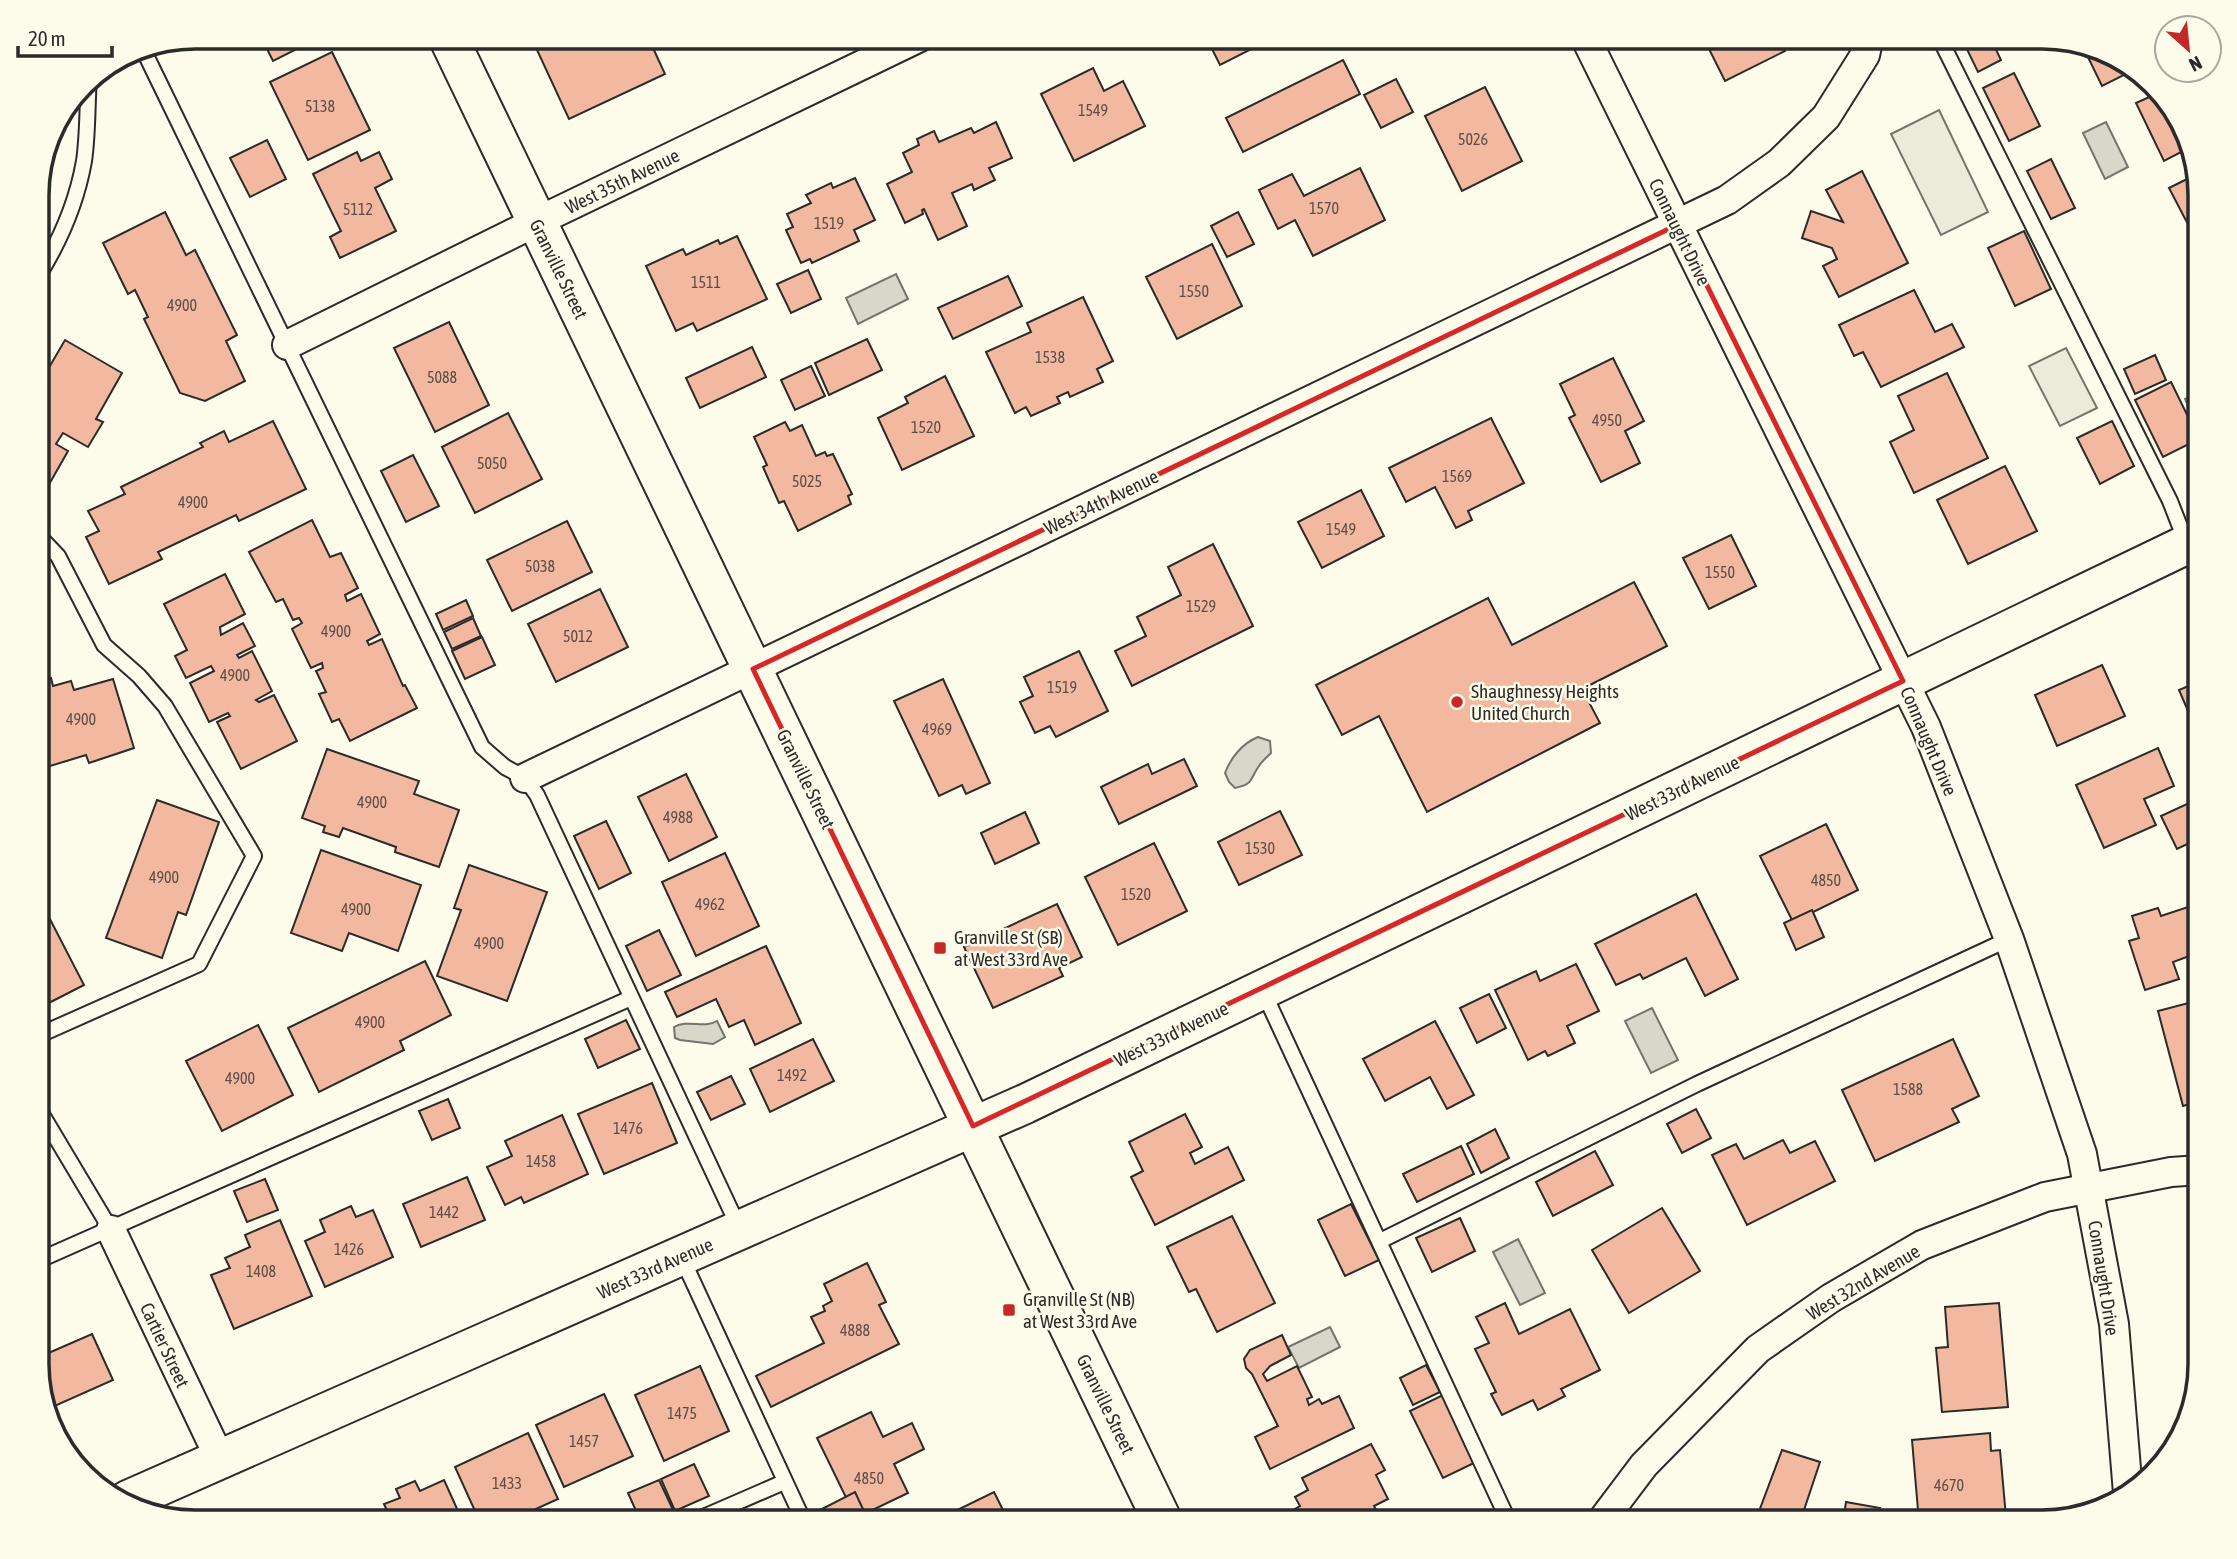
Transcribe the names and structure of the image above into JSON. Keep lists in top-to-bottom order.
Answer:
{
  "streets": {
    "main road": ["Granville Street", "West 33rd Avenue"],
    "street": [
      "West 35th Avenue",
      "Connaught Drive",
      "West 34th Avenue",
      "West 32nd Avenue",
      "Cartier Street"
    ]
  },
  "crossings": [
    ["West 35th Avenue", "Granville Street"],
    ["Connaught Drive", "West 34th Avenue"],
    ["Connaught Drive", "West 33rd Avenue"],
    ["Connaught Drive", "West 32nd Avenue"],
    ["Granville Street", "West 34th Avenue"],
    ["Granville Street", "West 33rd Avenue"],
    ["West 33rd Avenue", "Cartier Street"]
  ],
  "places": {
    "other": ["Shaughnessy Heights United Church"],
    "transit": ["Granville St (SB) at West 33rd Ave", "Granville St (NB) at West 33rd Ave"]
  },
  "house_numbers": [
    "5138",
    "1549",
    "5026",
    "1570",
    "5112",
    "1519",
    "1511",
    "1550",
    "4900",
    "1538",
    "5088",
    "4950",
    "1520",
    "5050",
    "1569",
    "5025",
    "4900",
    "1549",
    "5038",
    "1550",
    "1529",
    "4900",
    "5012",
    "4900",
    "1519",
    "4900",
    "4969",
    "4900",
    "4988",
    "1530",
    "4900",
    "4850",
    "1520",
    "4962",
    "4900",
    "4900",
    "4900",
    "1492",
    "4900",
    "1588",
    "1476",
    "1458",
    "1442",
    "1426",
    "1408",
    "4888",
    "1475",
    "1457",
    "4850",
    "1433",
    "4670"
  ],
  "scale_bar": "20 m",
  "north": "bottom right"
}
